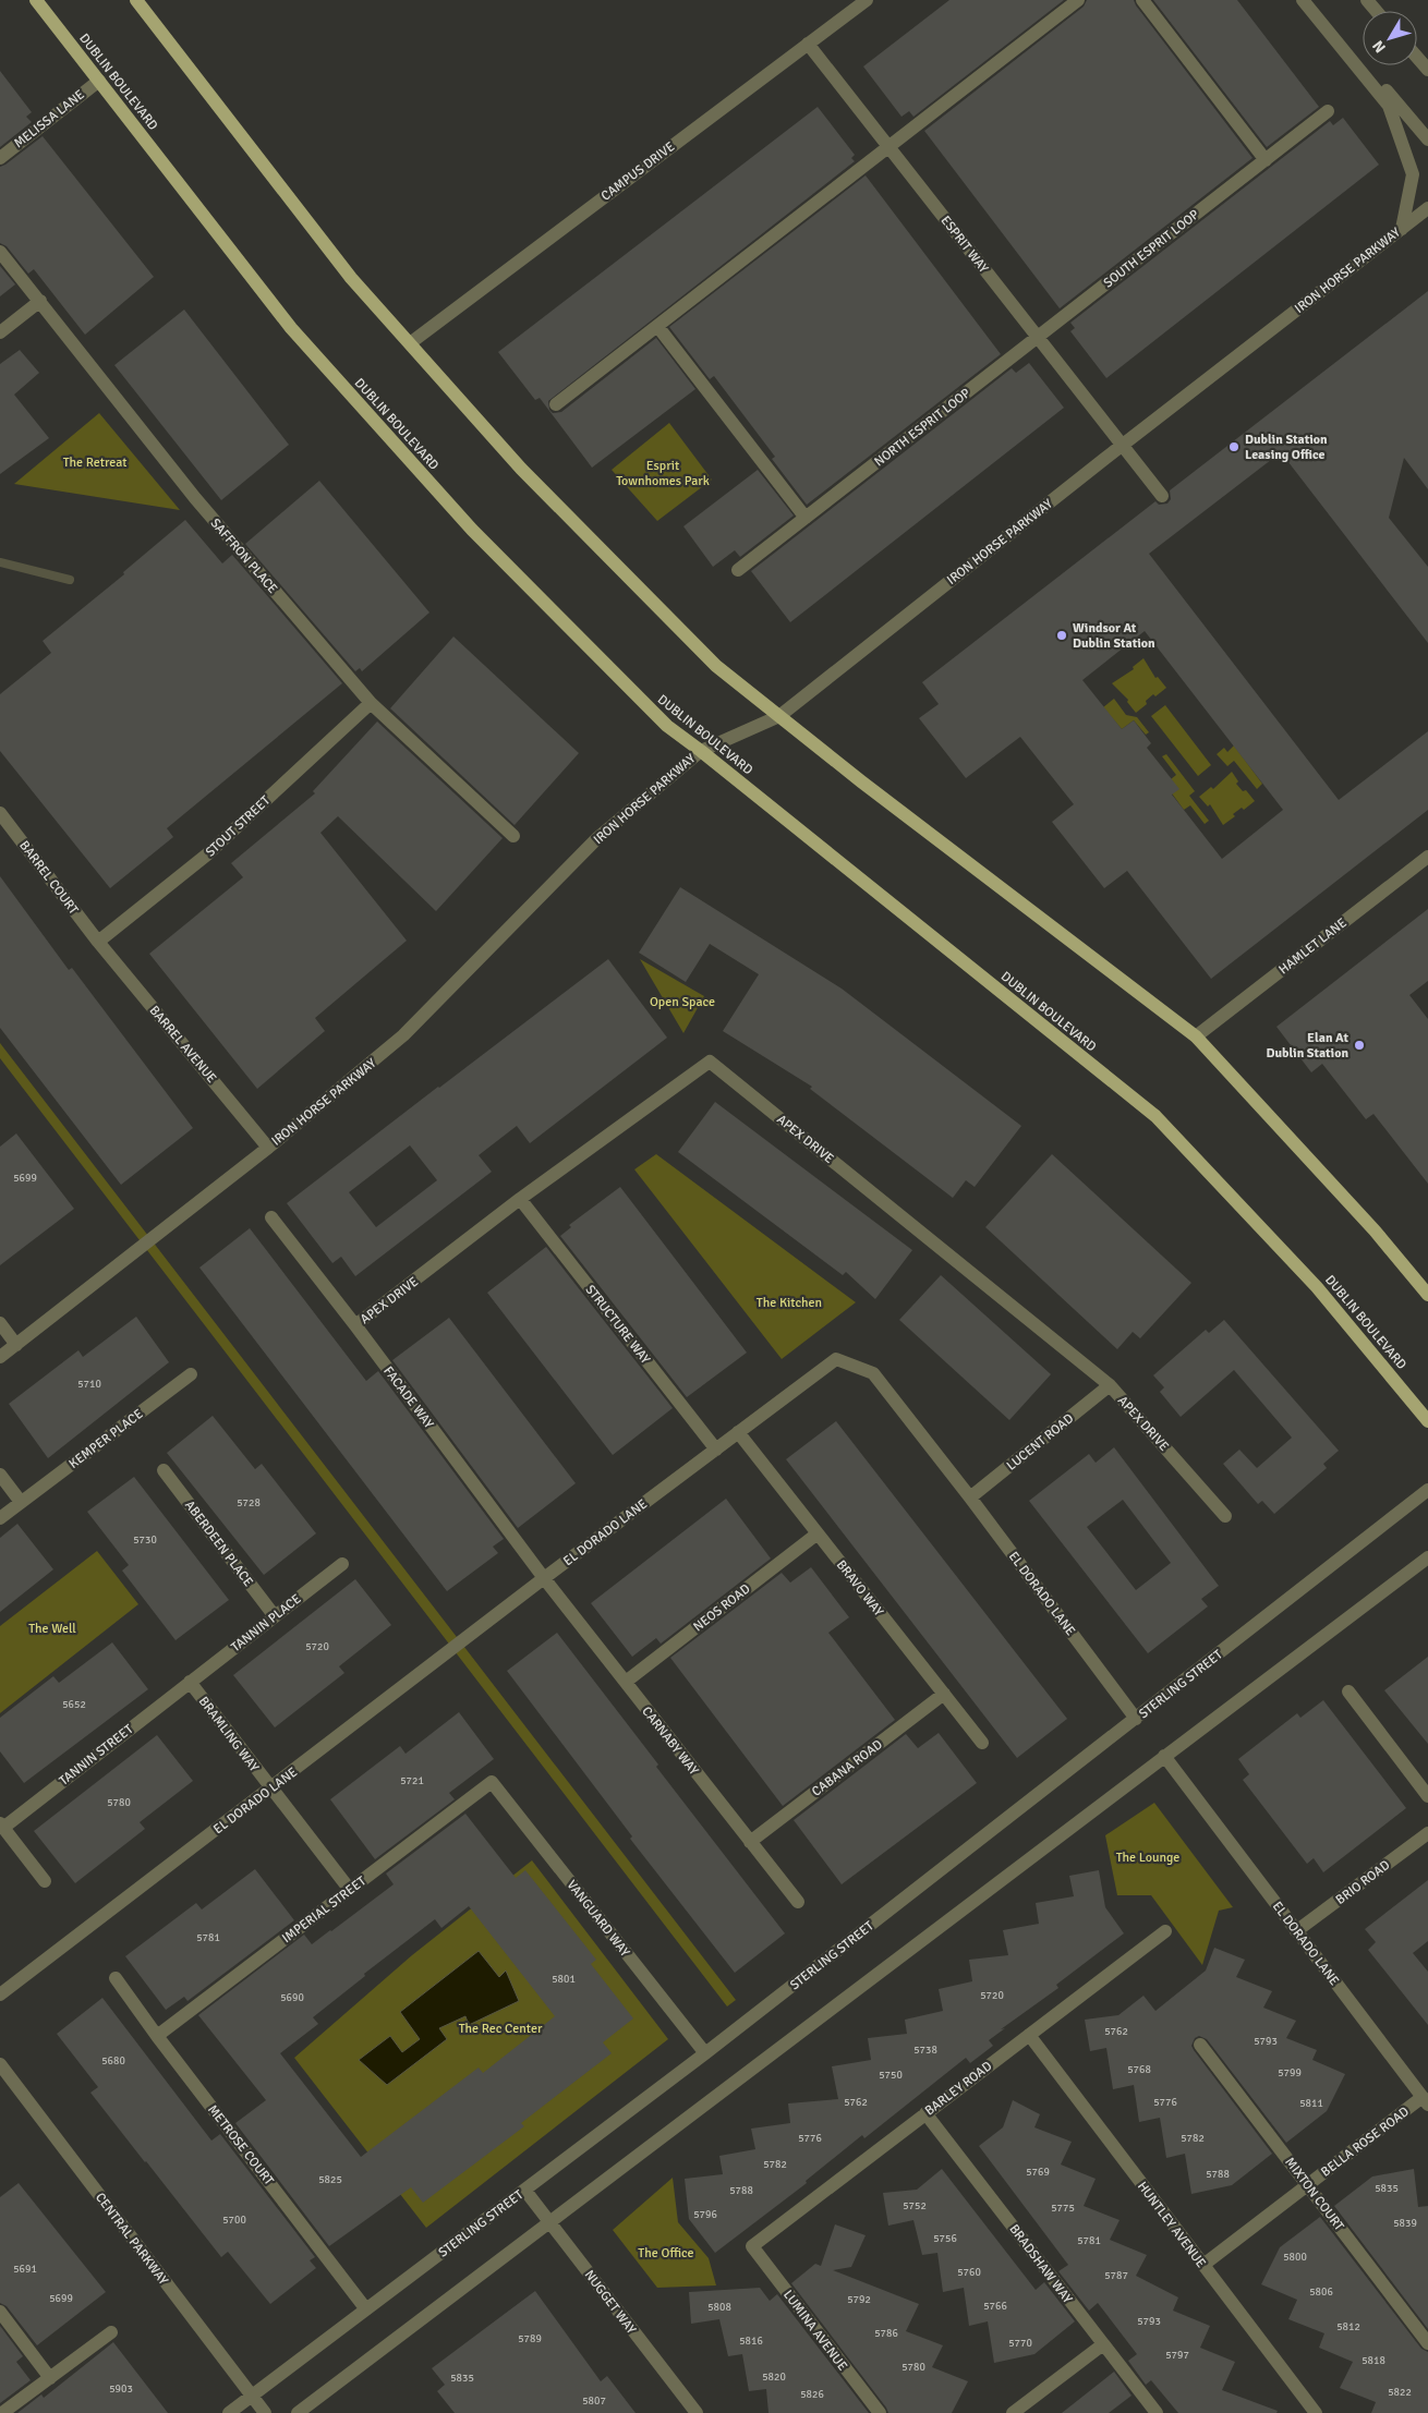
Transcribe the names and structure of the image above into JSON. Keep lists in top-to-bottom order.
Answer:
{
  "streets": {
    "main road": ["DUBLIN BOULEVARD"],
    "street": [
      "MELISSA LANE",
      "CAMPUS DRIVE",
      "ESPRIT WAY",
      "SOUTH ESPRIT LOOP",
      "IRON HORSE PARKWAY",
      "NORTH ESPRIT LOOP",
      "SAFFRON PLACE",
      "STOUT STREET",
      "BARREL COURT",
      "HAMLET LANE",
      "BARREL AVENUE",
      "APEX DRIVE",
      "STRUCTURE WAY",
      "FACADE WAY",
      "KEMPER PLACE",
      "LUCENT ROAD",
      "EL DORADO LANE",
      "ABERDEEN PLACE",
      "BRAVO WAY",
      "NEOS ROAD",
      "TANNIN PLACE",
      "STERLING STREET",
      "BRAMLING WAY",
      "CARNABY WAY",
      "TANNIN STREET",
      "CABANA ROAD",
      "BRIO ROAD",
      "IMPERIAL STREET",
      "VANGUARD WAY",
      "BARLEY ROAD",
      "BELLA ROSE ROAD",
      "METROSE COURT",
      "MIXTON COURT",
      "HUNTLEY AVENUE",
      "CENTRAL PARKWAY",
      "BRADSHAW WAY",
      "NUGGET WAY",
      "LUMINA AVENUE"
    ]
  },
  "crossings": [
    ["DUBLIN BOULEVARD", "MELISSA LANE"],
    ["DUBLIN BOULEVARD", "IRON HORSE PARKWAY"],
    ["CAMPUS DRIVE", "ESPRIT WAY"],
    ["ESPRIT WAY", "SOUTH ESPRIT LOOP"],
    ["ESPRIT WAY", "IRON HORSE PARKWAY"],
    ["ESPRIT WAY", "NORTH ESPRIT LOOP"],
    ["SOUTH ESPRIT LOOP", "NORTH ESPRIT LOOP"],
    ["IRON HORSE PARKWAY", "BARREL AVENUE"],
    ["SAFFRON PLACE", "STOUT STREET"],
    ["STOUT STREET", "BARREL COURT"],
    ["STOUT STREET", "BARREL AVENUE"],
    ["BARREL COURT", "BARREL AVENUE"],
    ["APEX DRIVE", "STRUCTURE WAY"],
    ["APEX DRIVE", "FACADE WAY"],
    ["APEX DRIVE", "LUCENT ROAD"],
    ["STRUCTURE WAY", "EL DORADO LANE"],
    ["FACADE WAY", "EL DORADO LANE"],
    ["FACADE WAY", "CARNABY WAY"],
    ["LUCENT ROAD", "EL DORADO LANE"],
    ["EL DORADO LANE", "BRAVO WAY"],
    ["EL DORADO LANE", "STERLING STREET"],
    ["EL DORADO LANE", "BRAMLING WAY"],
    ["EL DORADO LANE", "CARNABY WAY"],
    ["EL DORADO LANE", "BRIO ROAD"],
    ["EL DORADO LANE", "BELLA ROSE ROAD"],
    ["ABERDEEN PLACE", "TANNIN PLACE"],
    ["BRAVO WAY", "NEOS ROAD"],
    ["BRAVO WAY", "CABANA ROAD"],
    ["NEOS ROAD", "CARNABY WAY"],
    ["TANNIN PLACE", "BRAMLING WAY"],
    ["TANNIN PLACE", "TANNIN STREET"],
    ["STERLING STREET", "VANGUARD WAY"],
    ["STERLING STREET", "METROSE COURT"],
    ["STERLING STREET", "CENTRAL PARKWAY"],
    ["STERLING STREET", "NUGGET WAY"],
    ["BRAMLING WAY", "TANNIN STREET"],
    ["BRAMLING WAY", "IMPERIAL STREET"],
    ["CARNABY WAY", "CABANA ROAD"],
    ["IMPERIAL STREET", "VANGUARD WAY"],
    ["IMPERIAL STREET", "METROSE COURT"],
    ["BARLEY ROAD", "HUNTLEY AVENUE"],
    ["BARLEY ROAD", "BRADSHAW WAY"],
    ["BARLEY ROAD", "LUMINA AVENUE"],
    ["BELLA ROSE ROAD", "MIXTON COURT"],
    ["BELLA ROSE ROAD", "HUNTLEY AVENUE"]
  ],
  "parks": [
    "The Retreat",
    "Esprit Townhomes Park",
    "Open Space",
    "The Kitchen",
    "The Well",
    "The Lounge",
    "The Rec Center",
    "The Office"
  ],
  "places": ["Dublin Station Leasing Office", "Windsor At Dublin Station", "Elan At Dublin Station"],
  "house_numbers": [
    "5699",
    "5710",
    "5728",
    "5730",
    "5720",
    "5652",
    "5721",
    "5780",
    "5781",
    "5801",
    "5720",
    "5690",
    "5762",
    "5793",
    "5738",
    "5680",
    "5768",
    "5799",
    "5750",
    "5762",
    "5776",
    "5811",
    "5776",
    "5782",
    "5782",
    "5769",
    "5788",
    "5825",
    "5835",
    "5788",
    "5752",
    "5775",
    "5796",
    "5700",
    "5839",
    "5756",
    "5781",
    "5800",
    "5691",
    "5760",
    "5787",
    "5806",
    "5699",
    "5792",
    "5766",
    "5808",
    "5793",
    "5812",
    "5786",
    "5789",
    "5816",
    "5770",
    "5797",
    "5818",
    "5780",
    "5820",
    "5835",
    "5903",
    "5822",
    "5826",
    "5807"
  ],
  "north": "bottom left"
}
